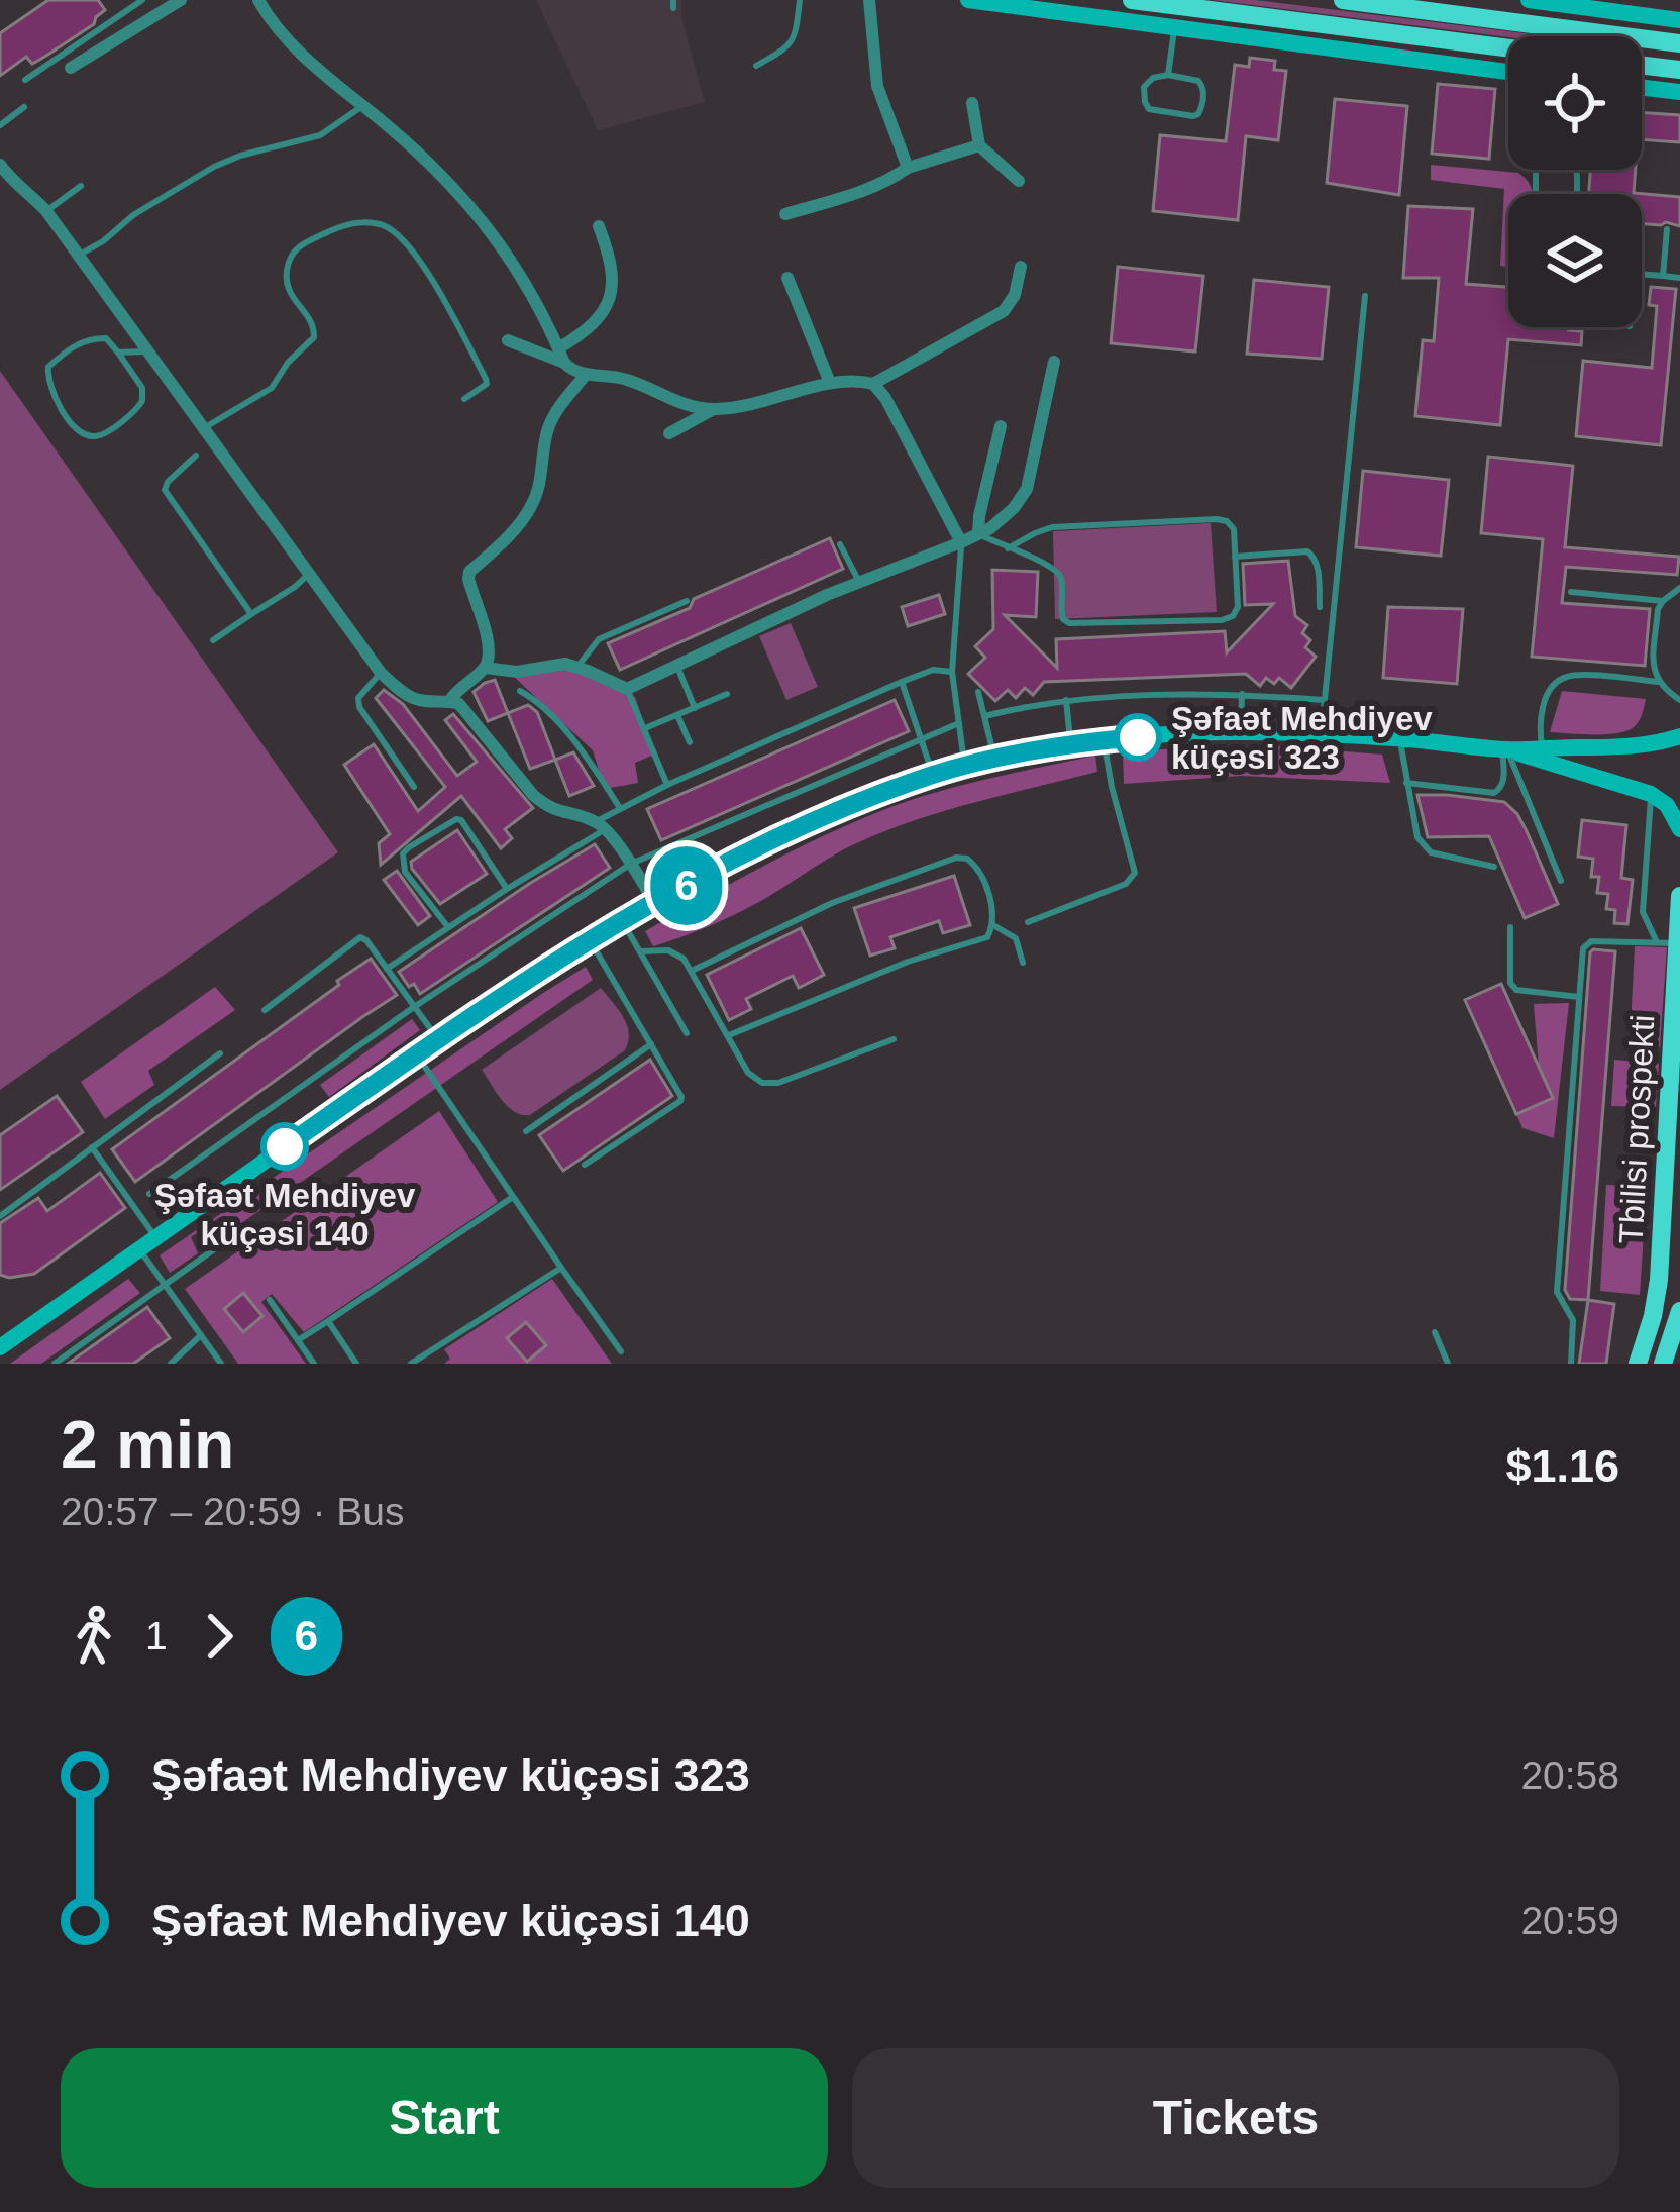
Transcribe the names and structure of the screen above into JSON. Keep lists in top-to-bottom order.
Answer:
{
  "streets": {
    "main road": ["Tbilisi prospekti"]
  },
  "places": ["Şəfaət Mehdiyev küçəsi 323", "Şəfaət Mehdiyev küçəsi 140"],
  "lines": ["bus line 6"],
  "page": {
    "on_map": "6",
    "heading": ["2 min", "20:57 – 20:59 · Bus", "$1.16"],
    "legs": ["1", "6"],
    "list": [
      {
        "name": "Şəfaət Mehdiyev küçəsi 323",
        "value": "20:58"
      },
      {
        "name": "Şəfaət Mehdiyev küçəsi 140",
        "value": "20:59"
      }
    ],
    "buttons": ["Start", "Tickets"]
  }
}
